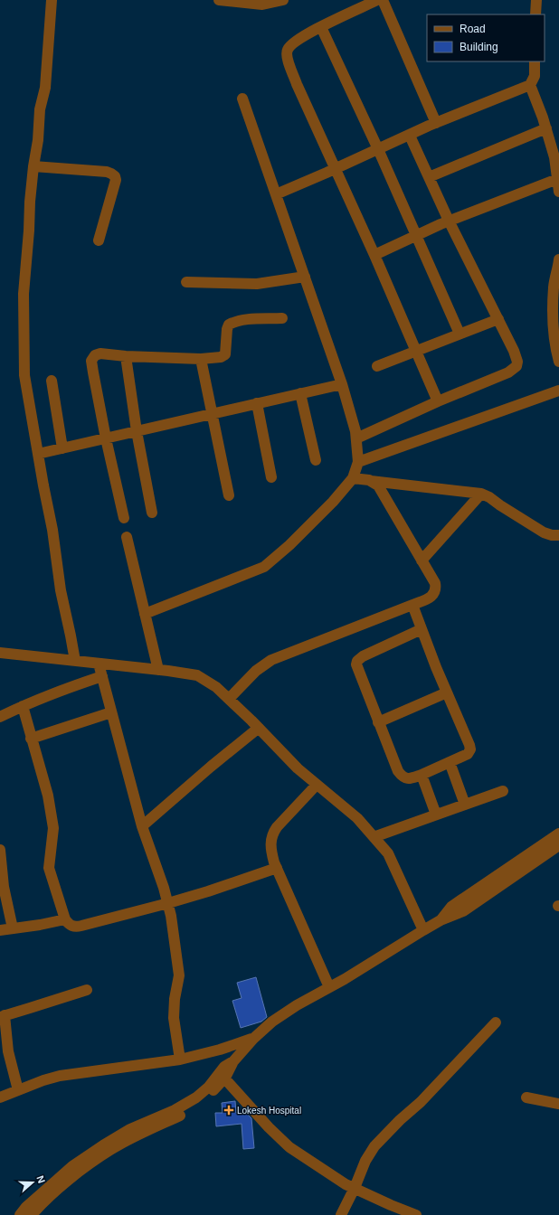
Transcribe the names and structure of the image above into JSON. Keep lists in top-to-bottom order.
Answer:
{
  "places": {
    "health": ["Lokesh Hospital"]
  },
  "legend": ["Road", "Building"],
  "north": "right"
}
